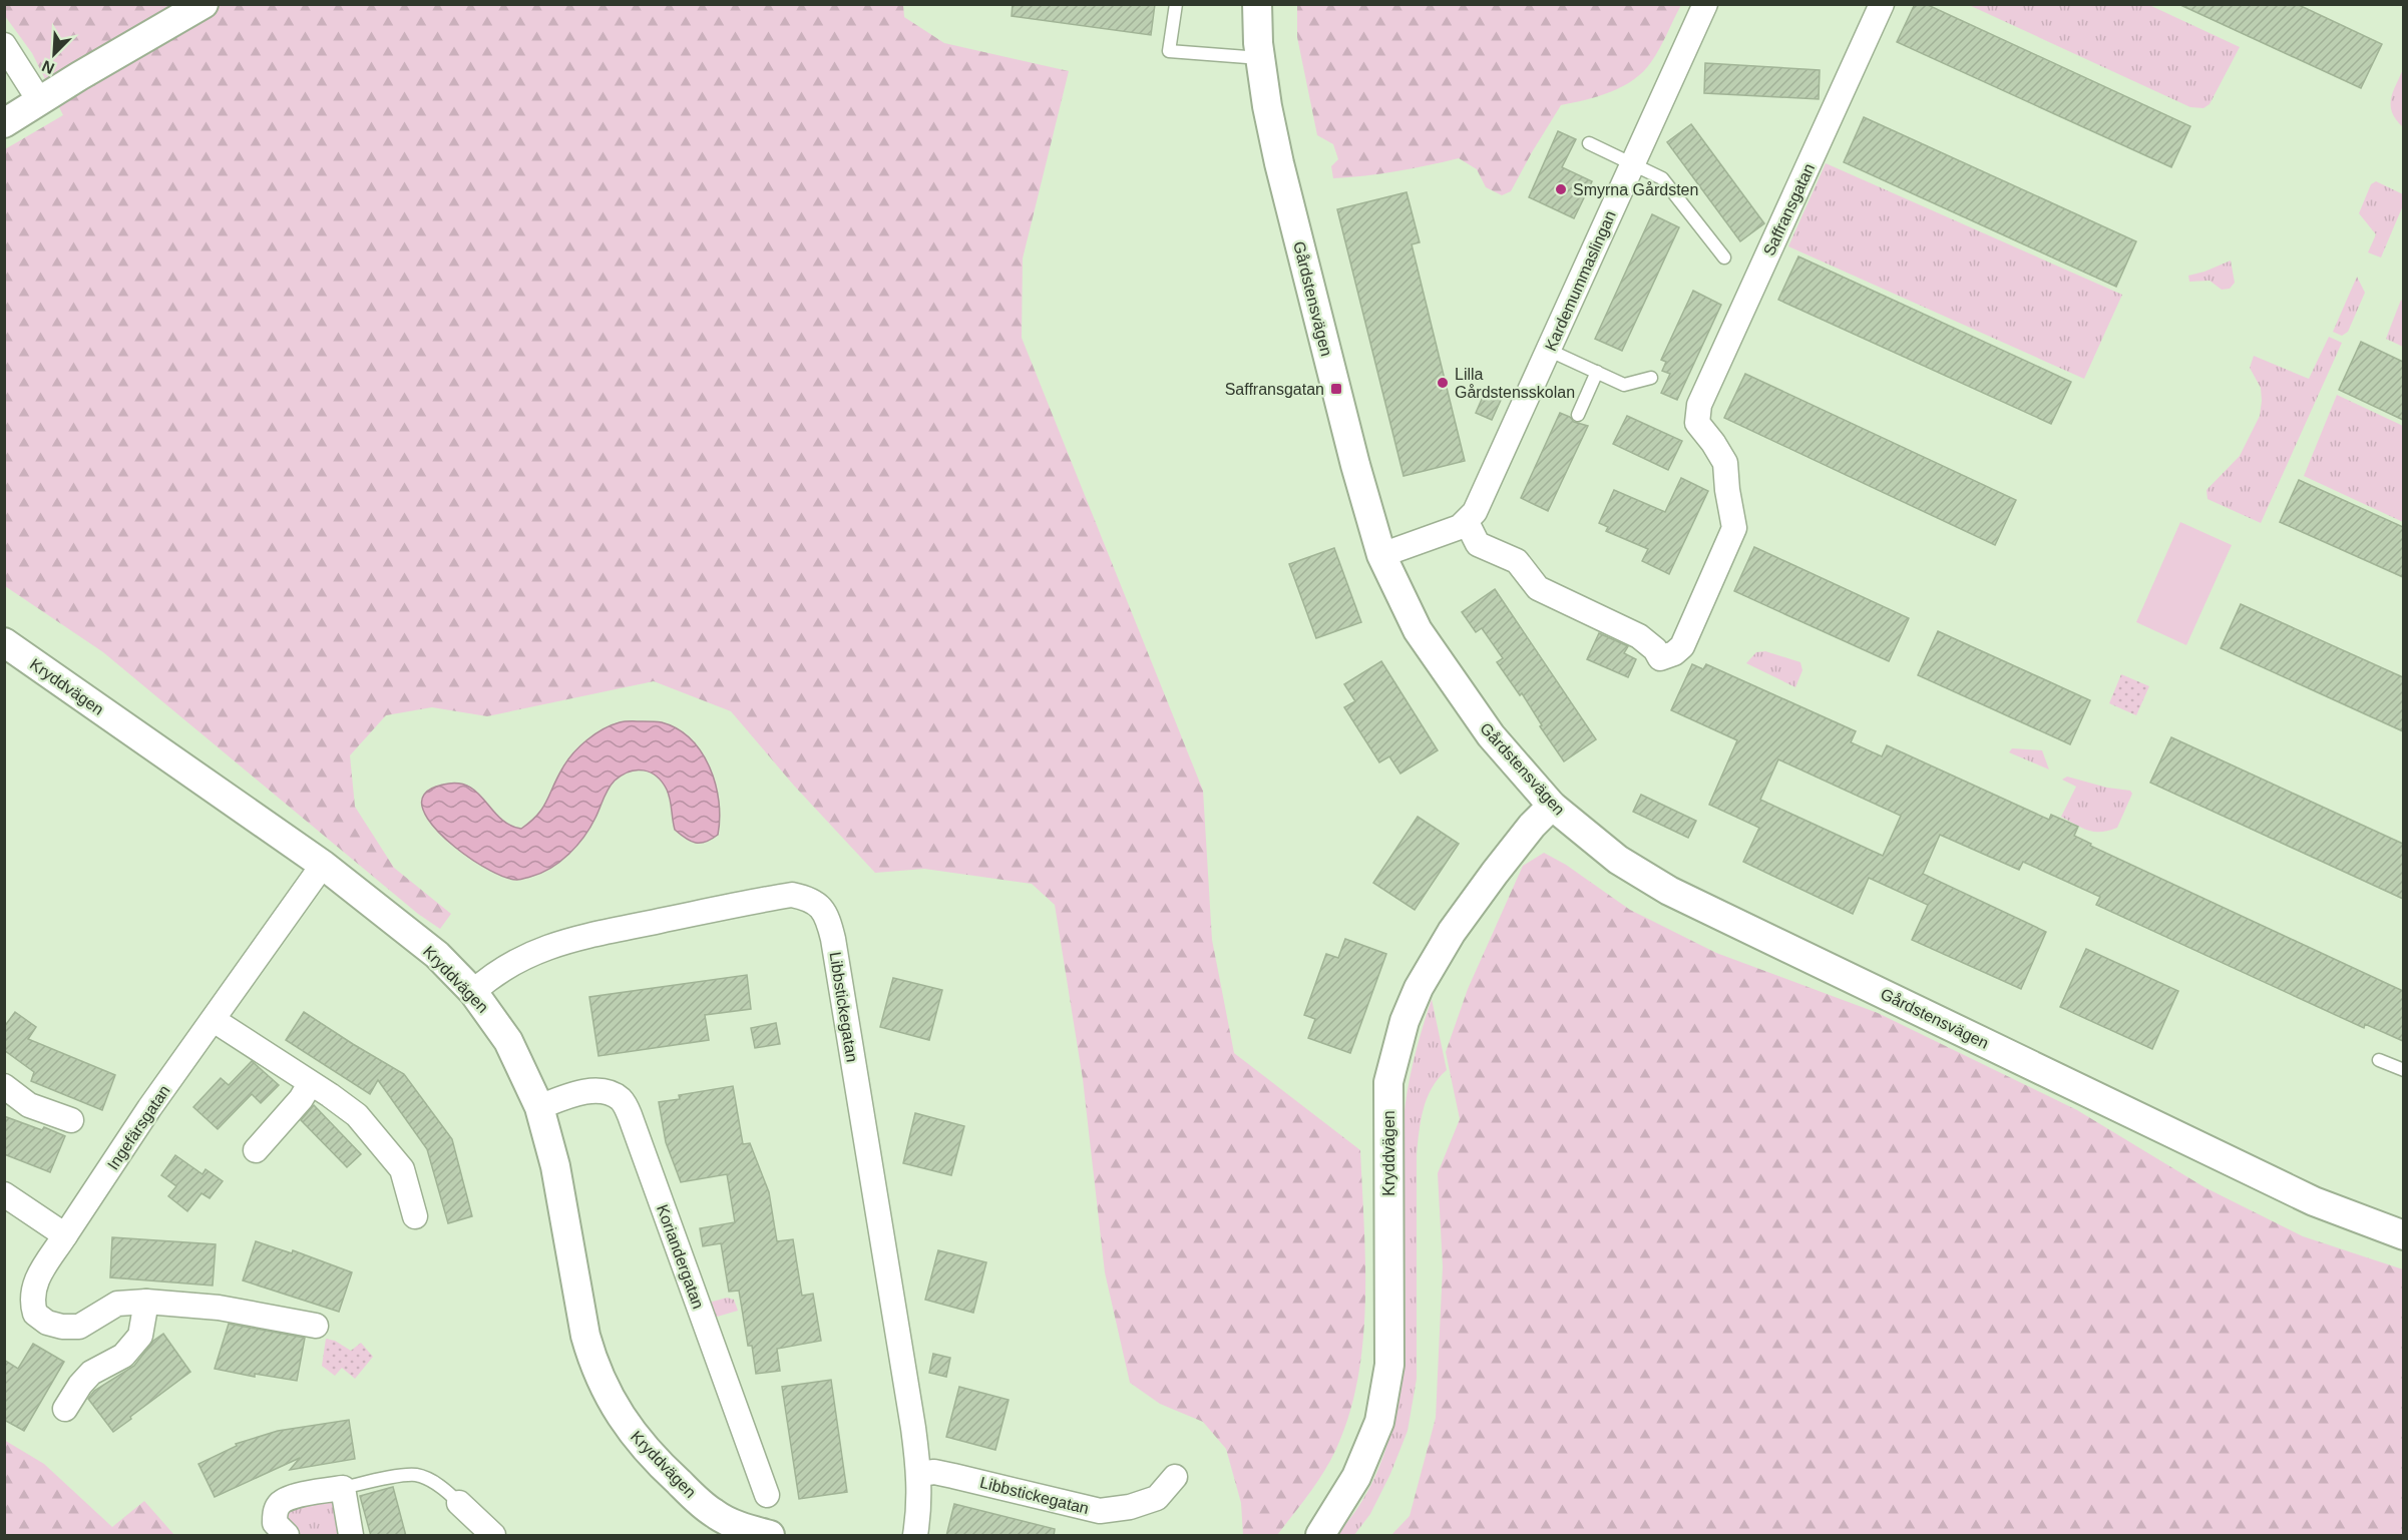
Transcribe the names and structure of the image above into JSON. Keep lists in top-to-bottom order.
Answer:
{
  "streets": {
    "street": [
      "Saffransgatan",
      "Kardemummaslingan",
      "Gårdstensvägen",
      "Kryddvägen",
      "Libbstickegatan",
      "Ingefärsgatan",
      "Koriandergatan"
    ]
  },
  "crossings": [
    ["Saffransgatan", "Kardemummaslingan"],
    ["Gårdstensvägen", "Kryddvägen"],
    ["Kryddvägen", "Libbstickegatan"],
    ["Kryddvägen", "Ingefärsgatan"],
    ["Kryddvägen", "Koriandergatan"]
  ],
  "places": {
    "other": ["Smyrna Gårdsten", "Lilla Gårdstensskolan"],
    "transit": ["Saffransgatan"]
  },
  "north": "bottom left"
}
